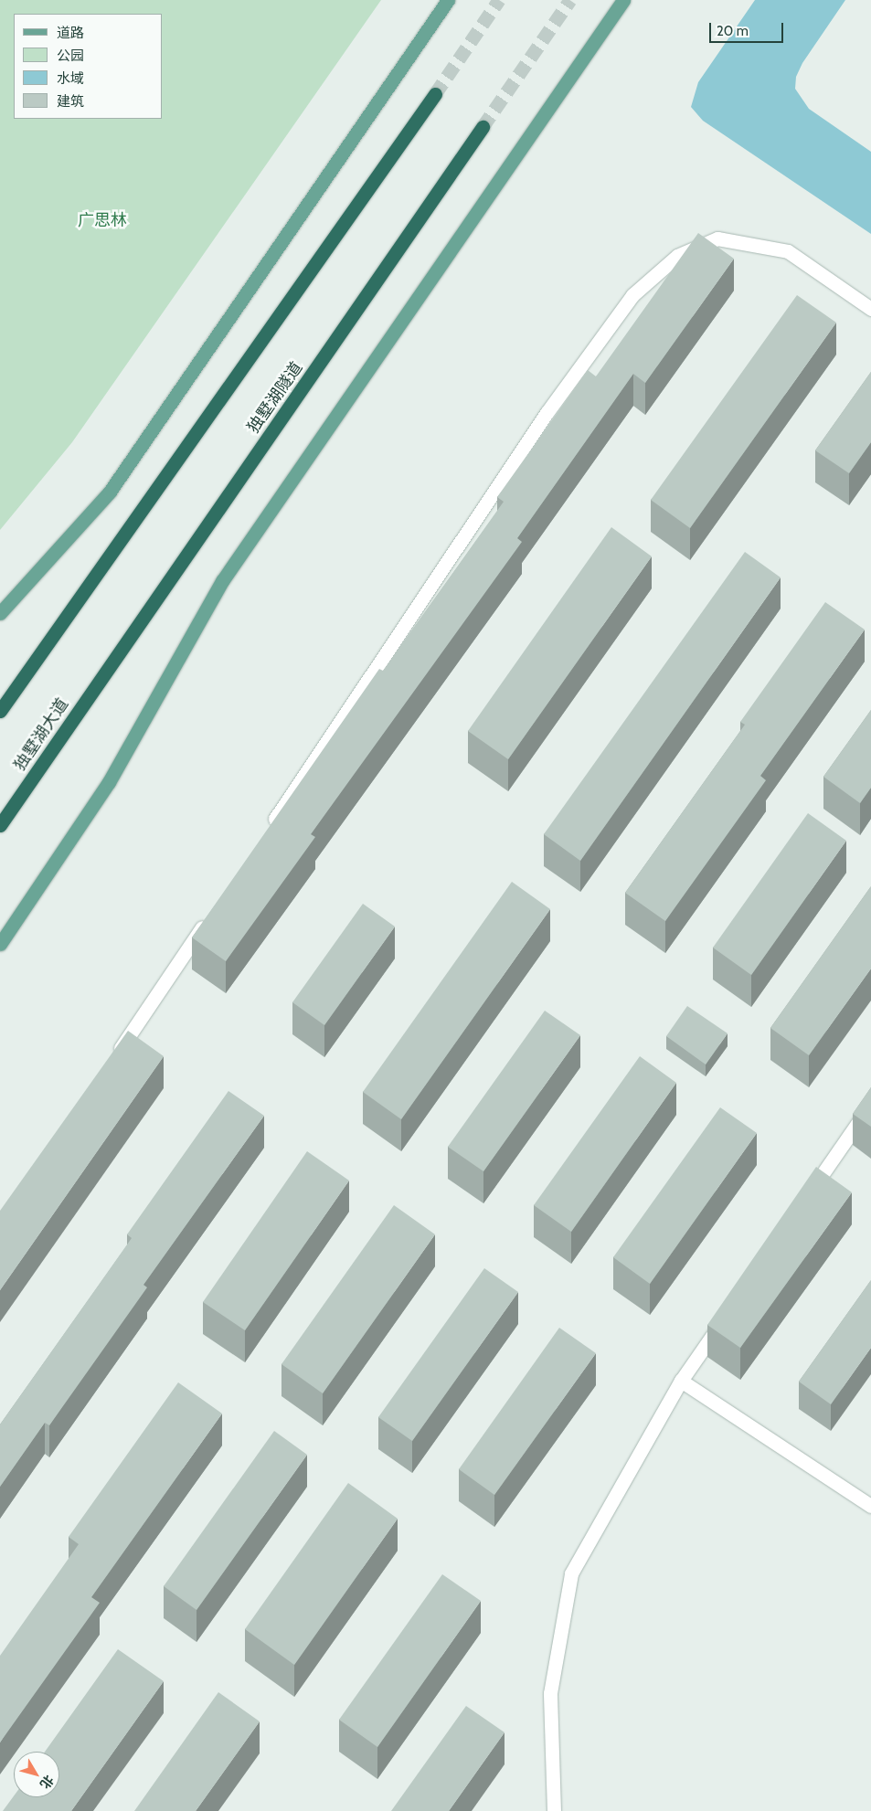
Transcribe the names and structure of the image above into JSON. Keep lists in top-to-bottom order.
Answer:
{
  "streets": {
    "highway": ["独墅湖隧道", "独墅湖大道"]
  },
  "crossings": [
    ["独墅湖隧道", "独墅湖大道"]
  ],
  "parks": ["广思林"],
  "legend": [
    "道路",
    "公园",
    "水域",
    "建筑"
  ],
  "scale_bar": "20 m",
  "north": "bottom right"
}
